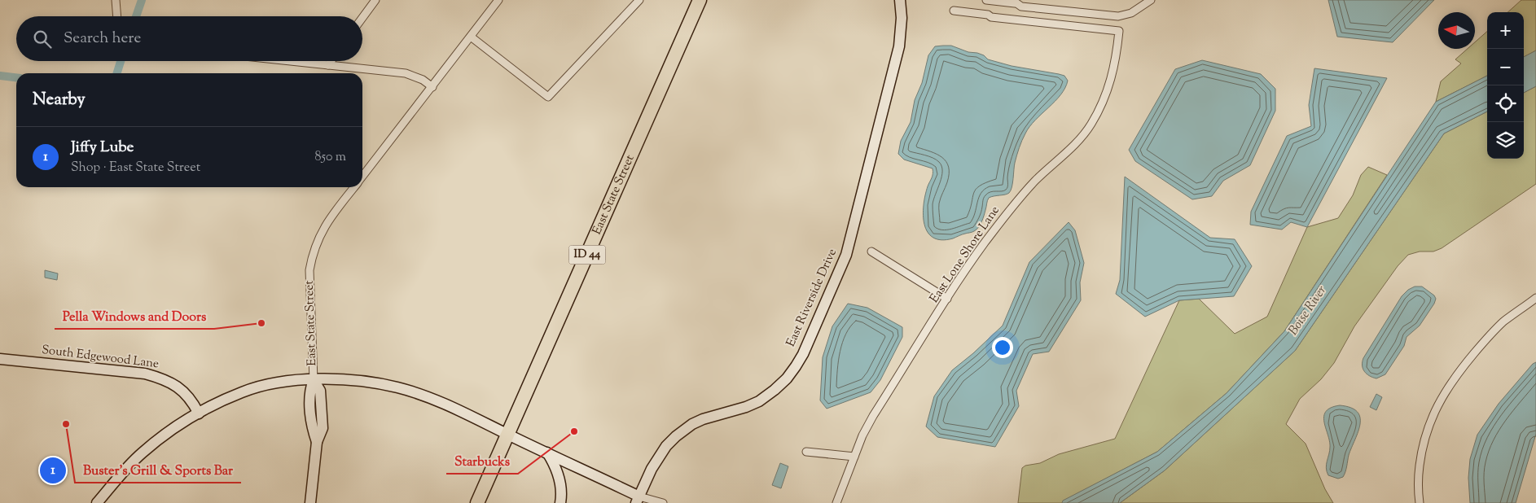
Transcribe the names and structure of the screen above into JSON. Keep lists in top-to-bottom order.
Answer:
{
  "streets": {
    "highway": ["East State Street", "ID 44"],
    "street": ["East Lone Shore Lane", "East Riverside Drive", "South Edgewood Lane"]
  },
  "crossings": [
    ["East State Street", "ID 44"]
  ],
  "water": ["Boise River"],
  "places": ["Pella Windows and Doors", "Buster's Grill & Sports Bar", "Starbucks"],
  "north": "left",
  "page": {
    "map_buttons": ["+", "−"],
    "search": "Search here",
    "heading": "Nearby",
    "list": [
      {
        "mark": "1",
        "name": "Jiffy Lube",
        "note": "Shop · East State Street",
        "value": "850 m"
      }
    ],
    "pins": "1"
  }
}
